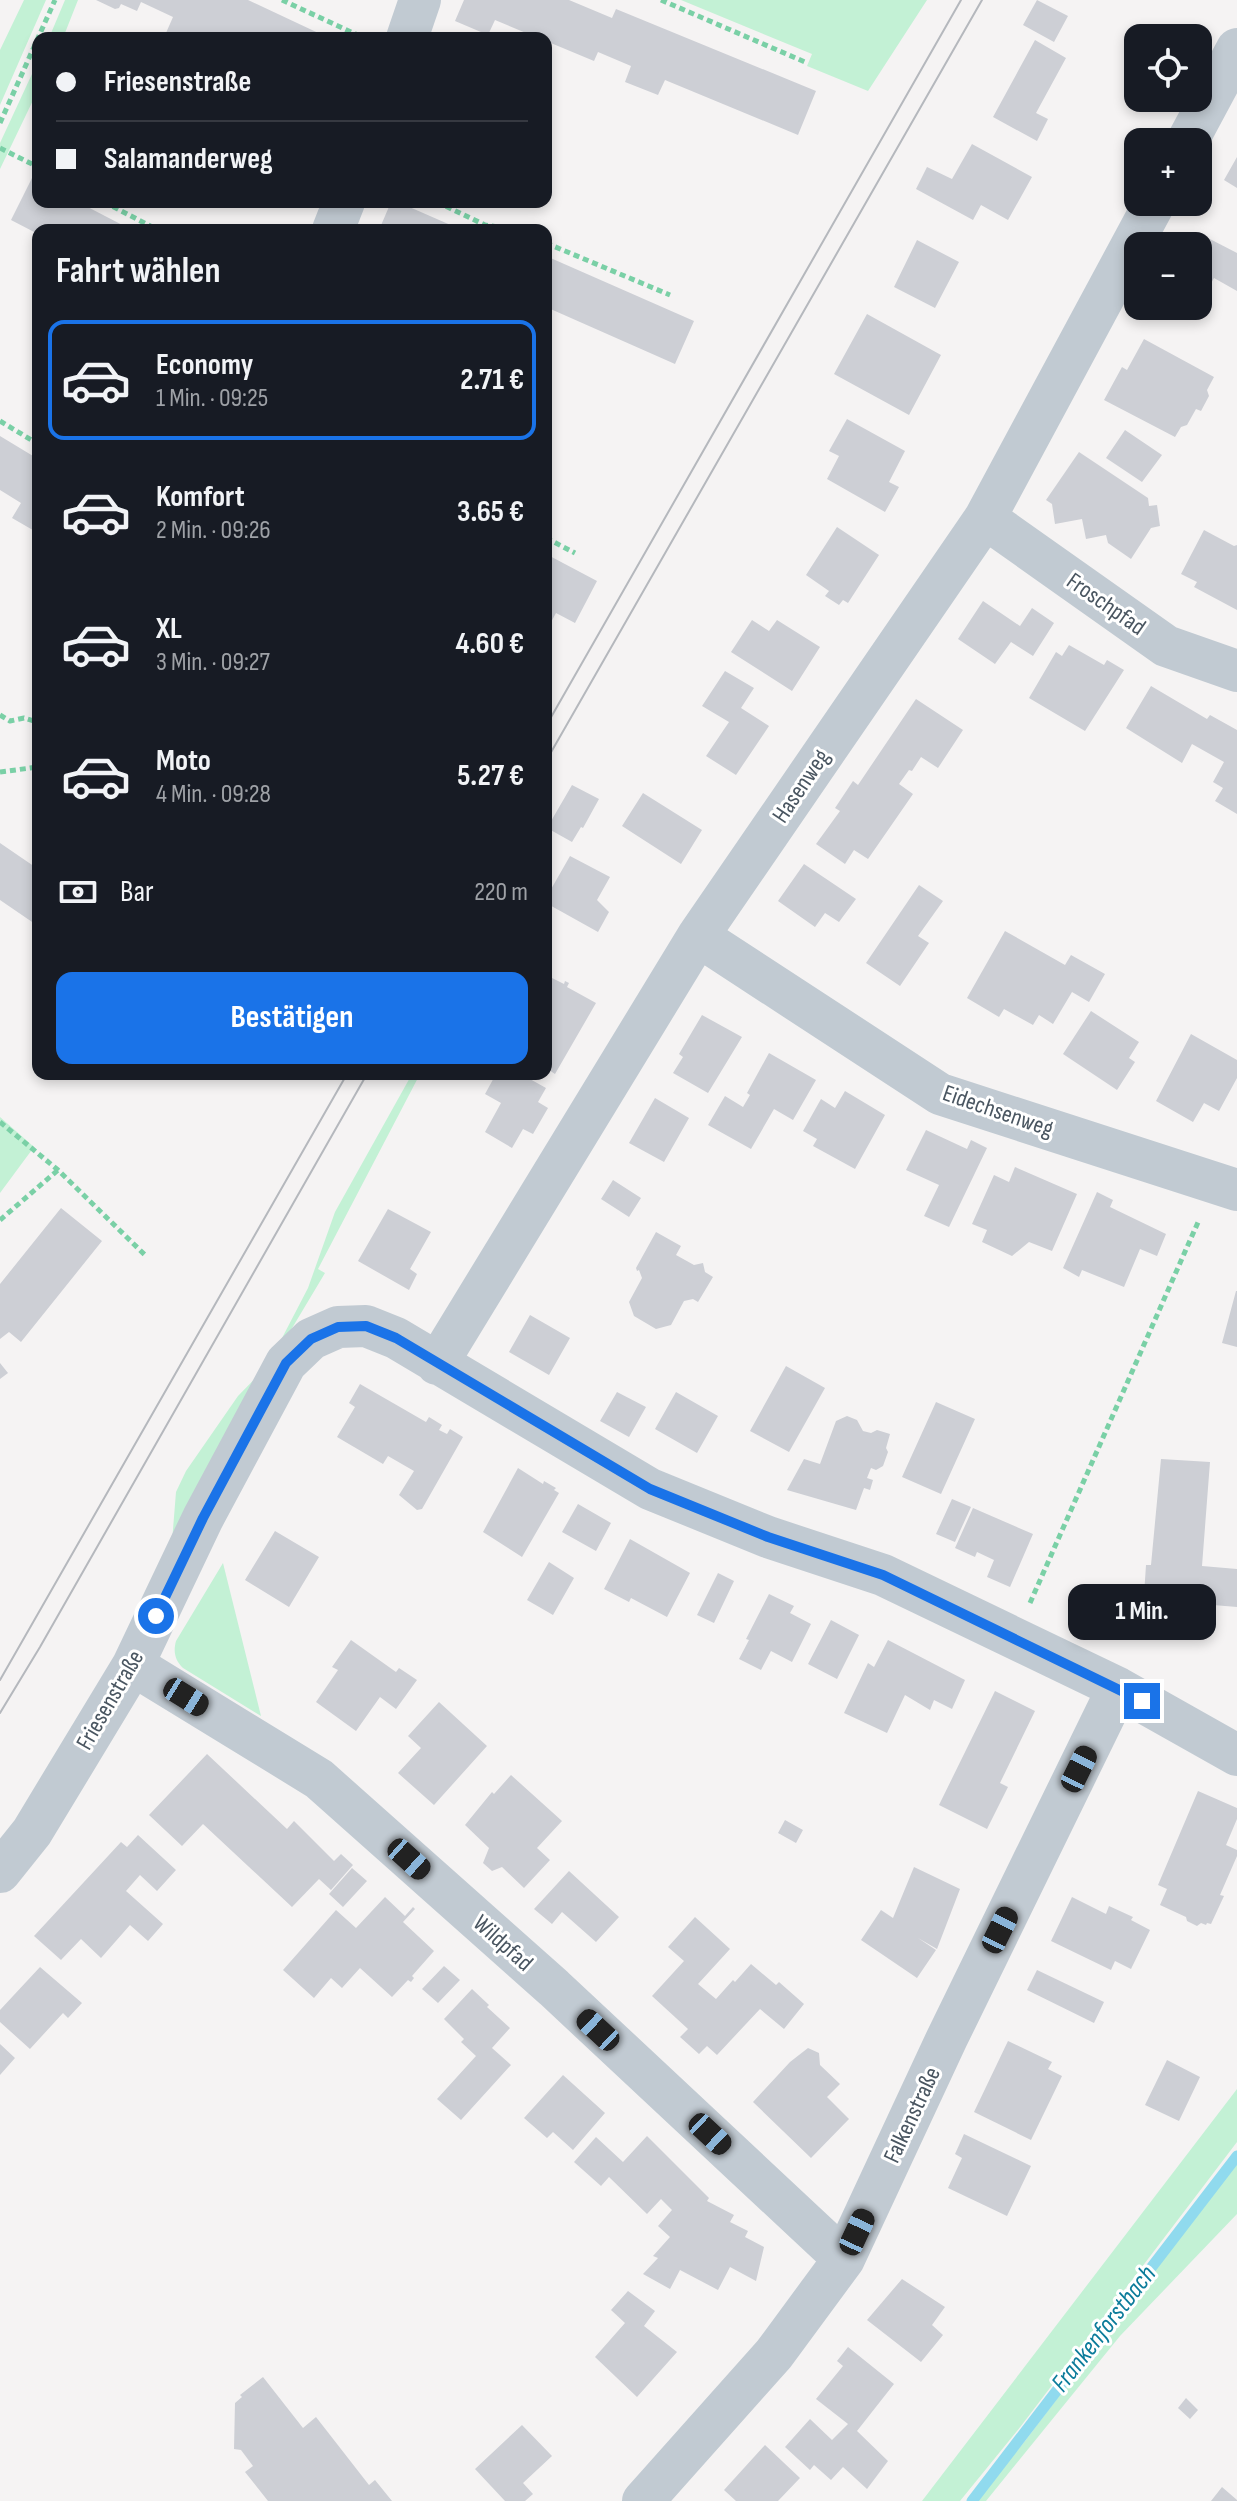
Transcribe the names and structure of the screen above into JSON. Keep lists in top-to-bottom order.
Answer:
{
  "streets": {
    "street": [
      "Froschpfad",
      "Hasenweg",
      "Eidechsenweg",
      "Friesenstraße",
      "Wildpfad",
      "Falkenstraße"
    ]
  },
  "crossings": [
    ["Froschpfad", "Hasenweg"],
    ["Hasenweg", "Eidechsenweg"],
    ["Hasenweg", "Friesenstraße"],
    ["Friesenstraße", "Wildpfad"],
    ["Wildpfad", "Falkenstraße"]
  ],
  "water": ["Frankenforstbach"],
  "page": {
    "map_buttons": ["+", "−"],
    "banner": ["Friesenstraße", "Salamanderweg"],
    "heading": "Fahrt wählen",
    "list": [
      {
        "name": "Economy",
        "note": "1 Min. · 09:25",
        "value": "2.71 €"
      },
      {
        "name": "Komfort",
        "note": "2 Min. · 09:26",
        "value": "3.65 €"
      },
      {
        "name": "XL",
        "note": "3 Min. · 09:27",
        "value": "4.60 €"
      },
      {
        "name": "Moto",
        "note": "4 Min. · 09:28",
        "value": "5.27 €"
      }
    ],
    "pay": ["Bar", "220 m"],
    "buttons": "Bestätigen",
    "bubble": "1 Min."
  }
}
